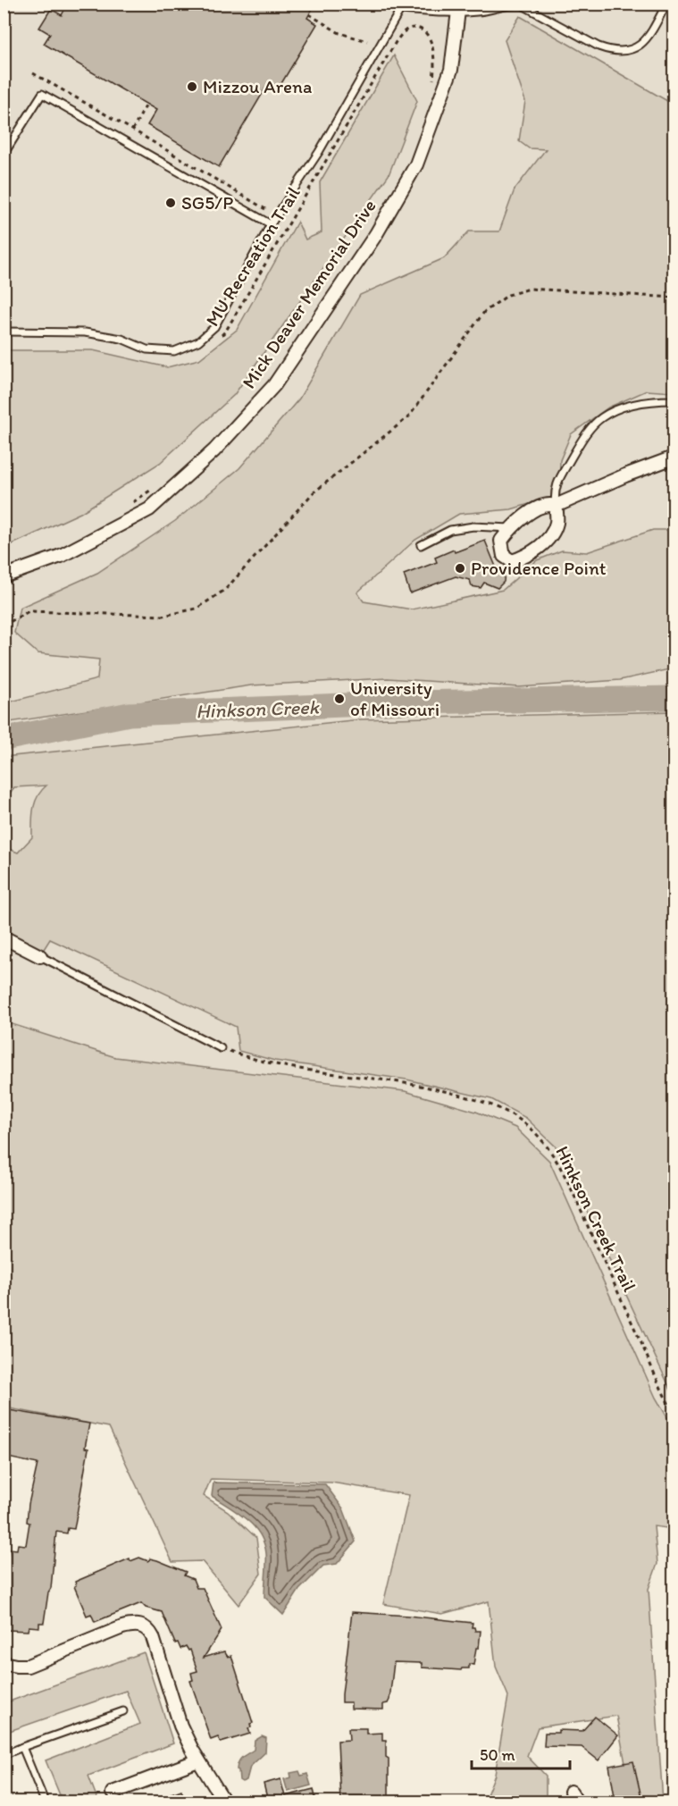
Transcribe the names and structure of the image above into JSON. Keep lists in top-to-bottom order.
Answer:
{
  "streets": {
    "street": ["Mick Deaver Memorial Drive"],
    "path": ["MU Recreation Trail", "Hinkson Creek Trail"]
  },
  "water": ["Hinkson Creek"],
  "places": [
    "Mizzou Arena",
    "SG5/P",
    "Providence Point",
    "University of Missouri"
  ],
  "scale_bar": "50 m"
}
